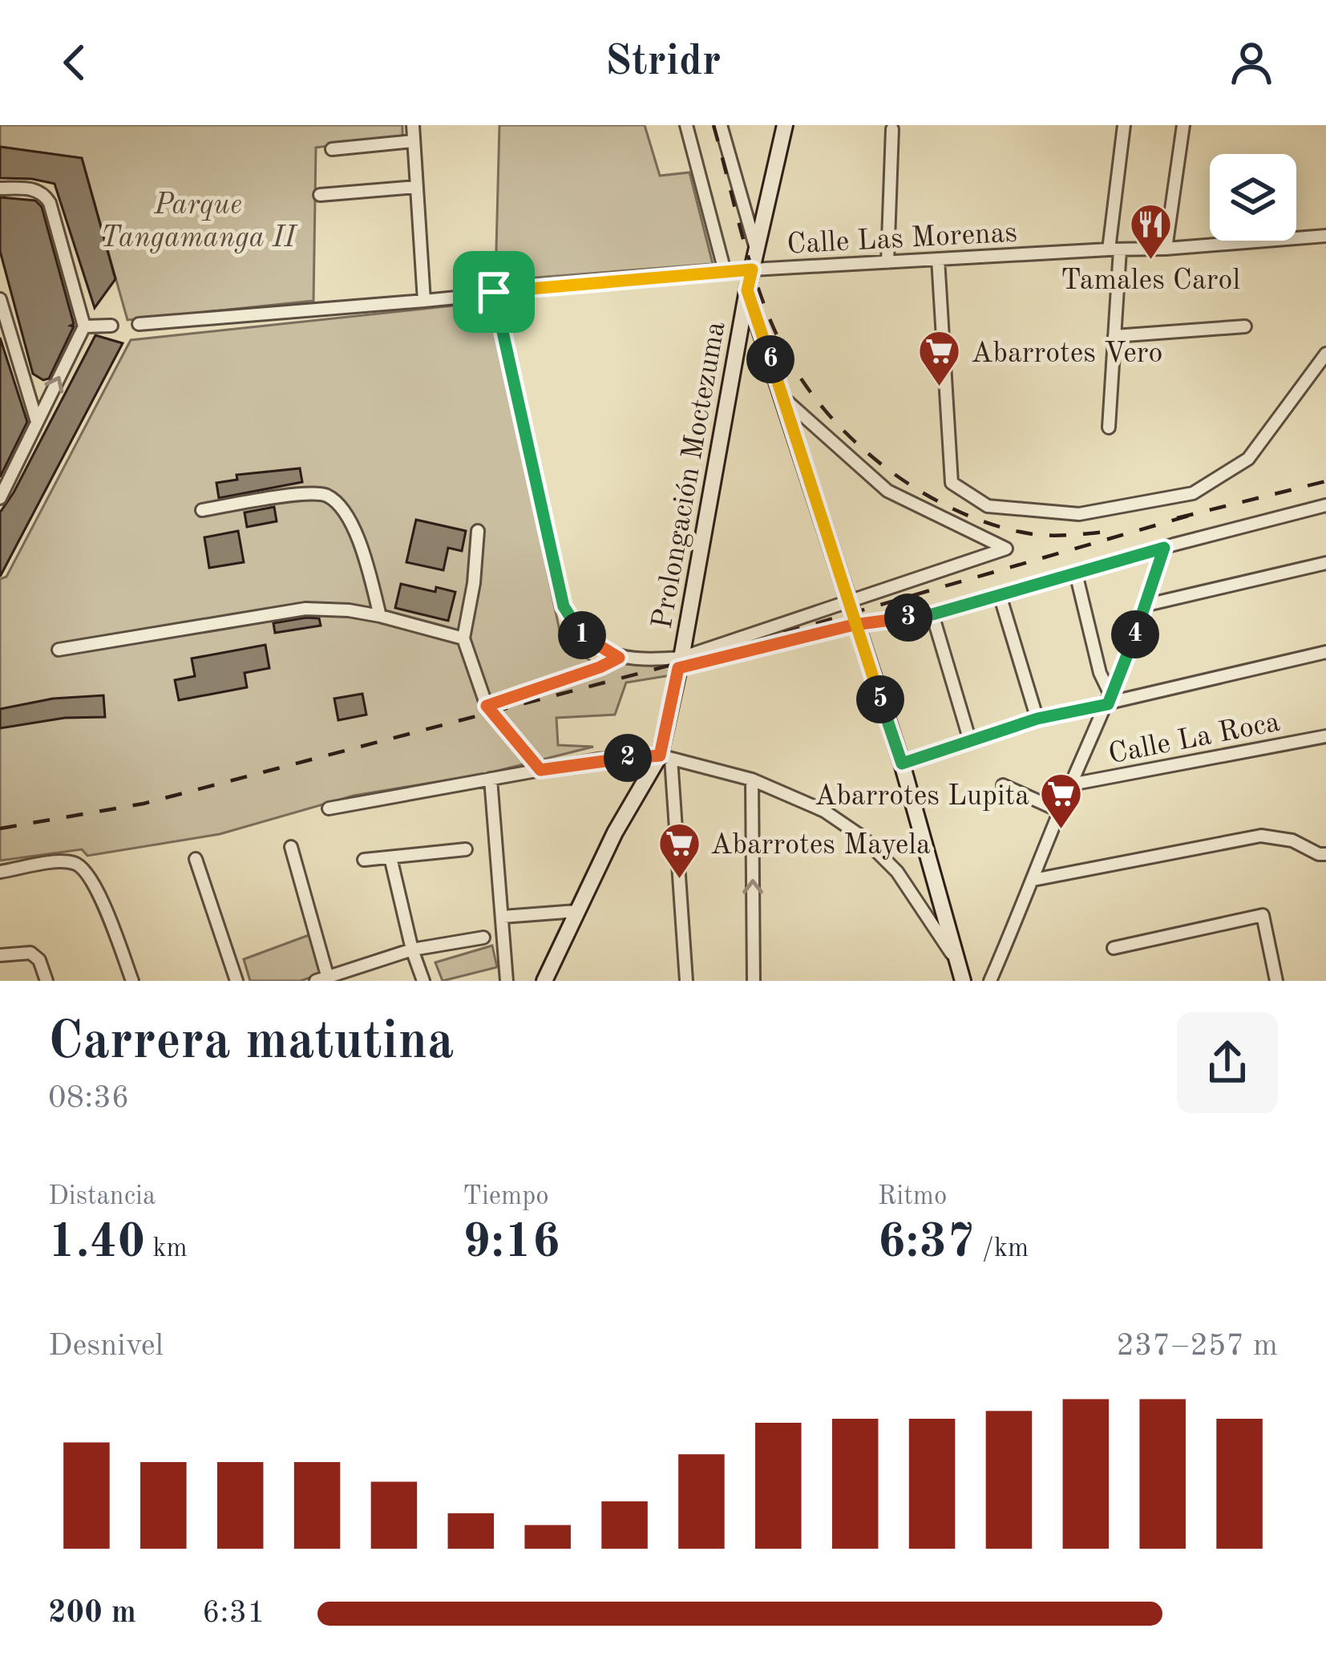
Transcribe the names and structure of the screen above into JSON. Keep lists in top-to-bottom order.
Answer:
{
  "streets": {
    "main road": ["Prolongación Moctezuma"],
    "street": ["Calle Las Morenas", "Calle La Roca"]
  },
  "crossings": [
    ["Calle Las Morenas", "Prolongación Moctezuma"]
  ],
  "parks": ["Parque Tangamanga II"],
  "places": {
    "restaurant": ["Tamales Carol"],
    "supermarket": ["Abarrotes Vero", "Abarrotes Lupita", "Abarrotes Mayela"]
  },
  "page": {
    "header": "Stridr",
    "pins": [
      "6",
      "3",
      "4",
      "1",
      "5",
      "2"
    ],
    "heading": ["Carrera matutina", "08:36"],
    "stats": [
      ["Distancia", "1.40 km"],
      ["Tiempo", "9:16"],
      ["Ritmo", "6:37 /km"]
    ],
    "chart": ["Desnivel", "237–257 m"],
    "list": [
      {
        "name": "200 m",
        "note": "6:31"
      }
    ]
  }
}
